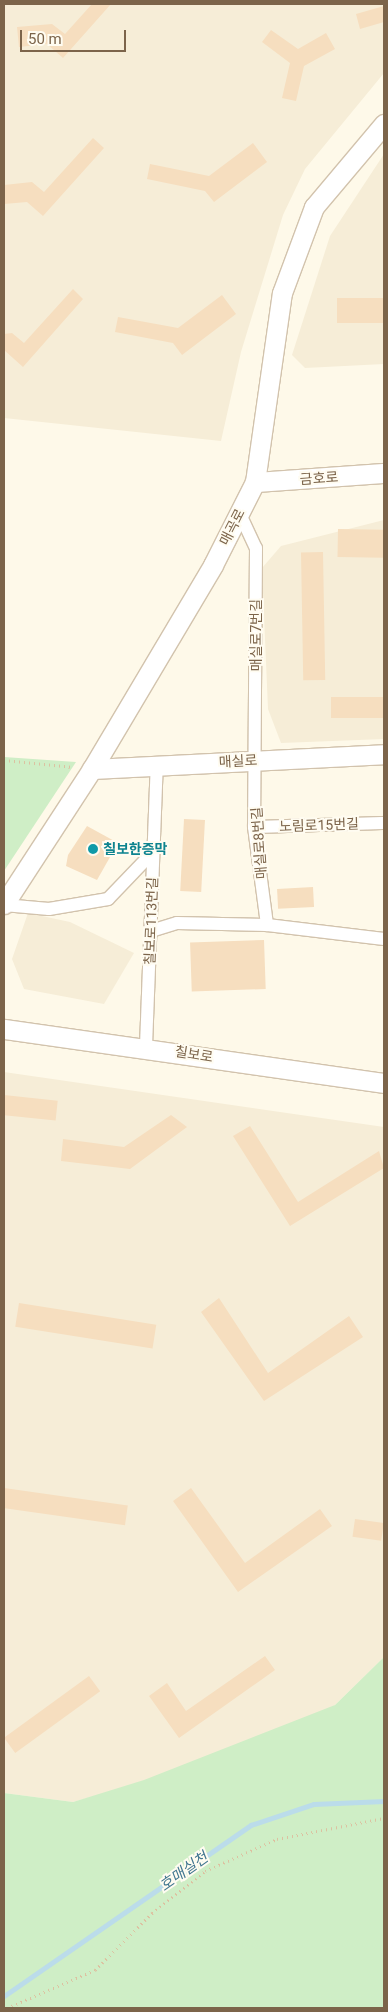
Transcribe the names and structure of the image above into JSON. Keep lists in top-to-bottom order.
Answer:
{
  "streets": {
    "street": [
      "금호로",
      "매곡로",
      "매실로7번길",
      "매실로",
      "노림로15번길",
      "매실로8번길",
      "칠보로113번길",
      "칠보로"
    ]
  },
  "crossings": [
    ["금호로", "매곡로"],
    ["매곡로", "매실로7번길"],
    ["매곡로", "매실로"],
    ["매실로7번길", "매실로"],
    ["매실로7번길", "매실로8번길"],
    ["매실로", "매실로8번길"],
    ["매실로", "칠보로113번길"],
    ["노림로15번길", "매실로8번길"],
    ["칠보로113번길", "칠보로"]
  ],
  "water": ["호매실천"],
  "places": ["칠보한증막"],
  "scale_bar": "50 m"
}
